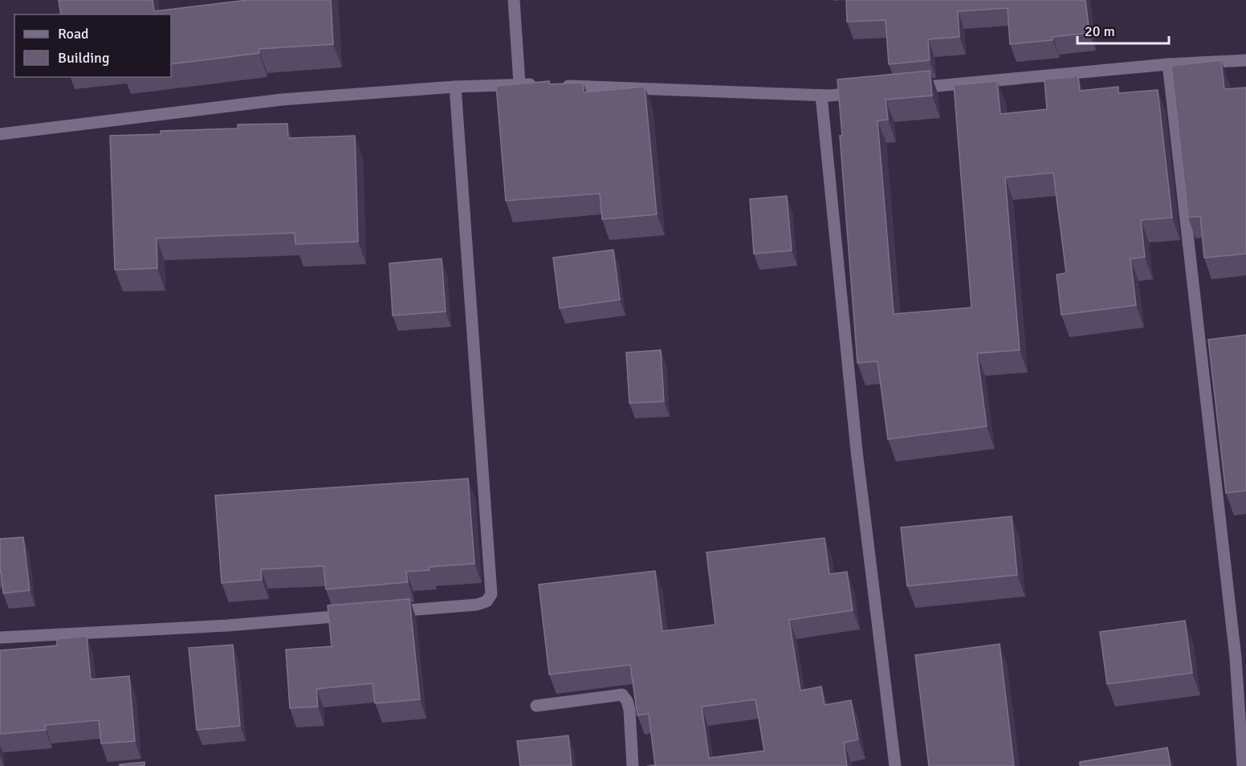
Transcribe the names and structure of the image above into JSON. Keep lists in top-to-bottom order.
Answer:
{
  "legend": ["Road", "Building"],
  "scale_bar": "20 m"
}
